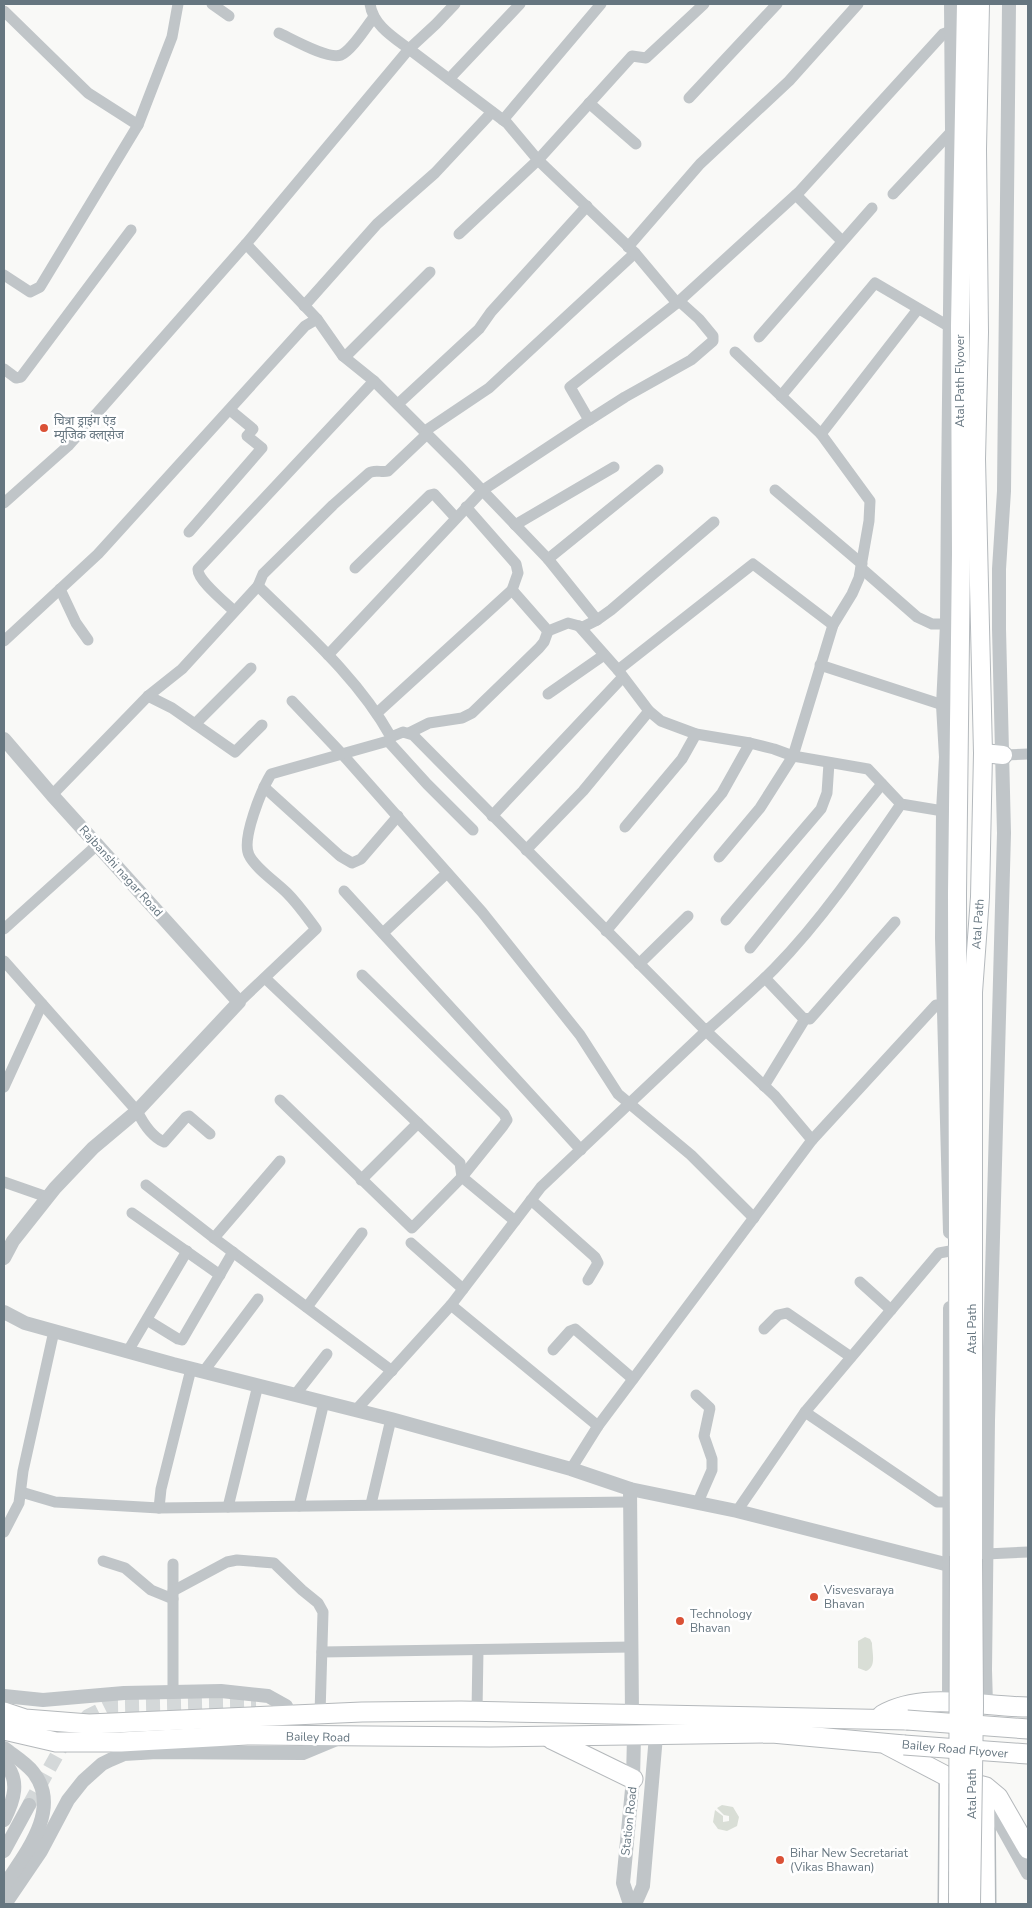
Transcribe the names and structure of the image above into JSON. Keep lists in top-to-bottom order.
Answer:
{
  "streets": {
    "highway": ["Bailey Road", "Bailey Road Flyover"],
    "main road": ["Atal Path Flyover", "Atal Path"],
    "street": ["Rajbanshi nagar Road", "Station Road"]
  },
  "crossings": [
    ["Atal Path Flyover", "Atal Path"],
    ["Bailey Road", "Bailey Road Flyover"],
    ["Bailey Road", "Station Road"]
  ],
  "places": [
    "चित्रा ड्राइंग एंड म्यूजिक क्ला्सेज",
    "Visvesvaraya Bhavan",
    "Technology Bhavan",
    "Bihar New Secretariat (Vikas Bhawan)"
  ]
}
